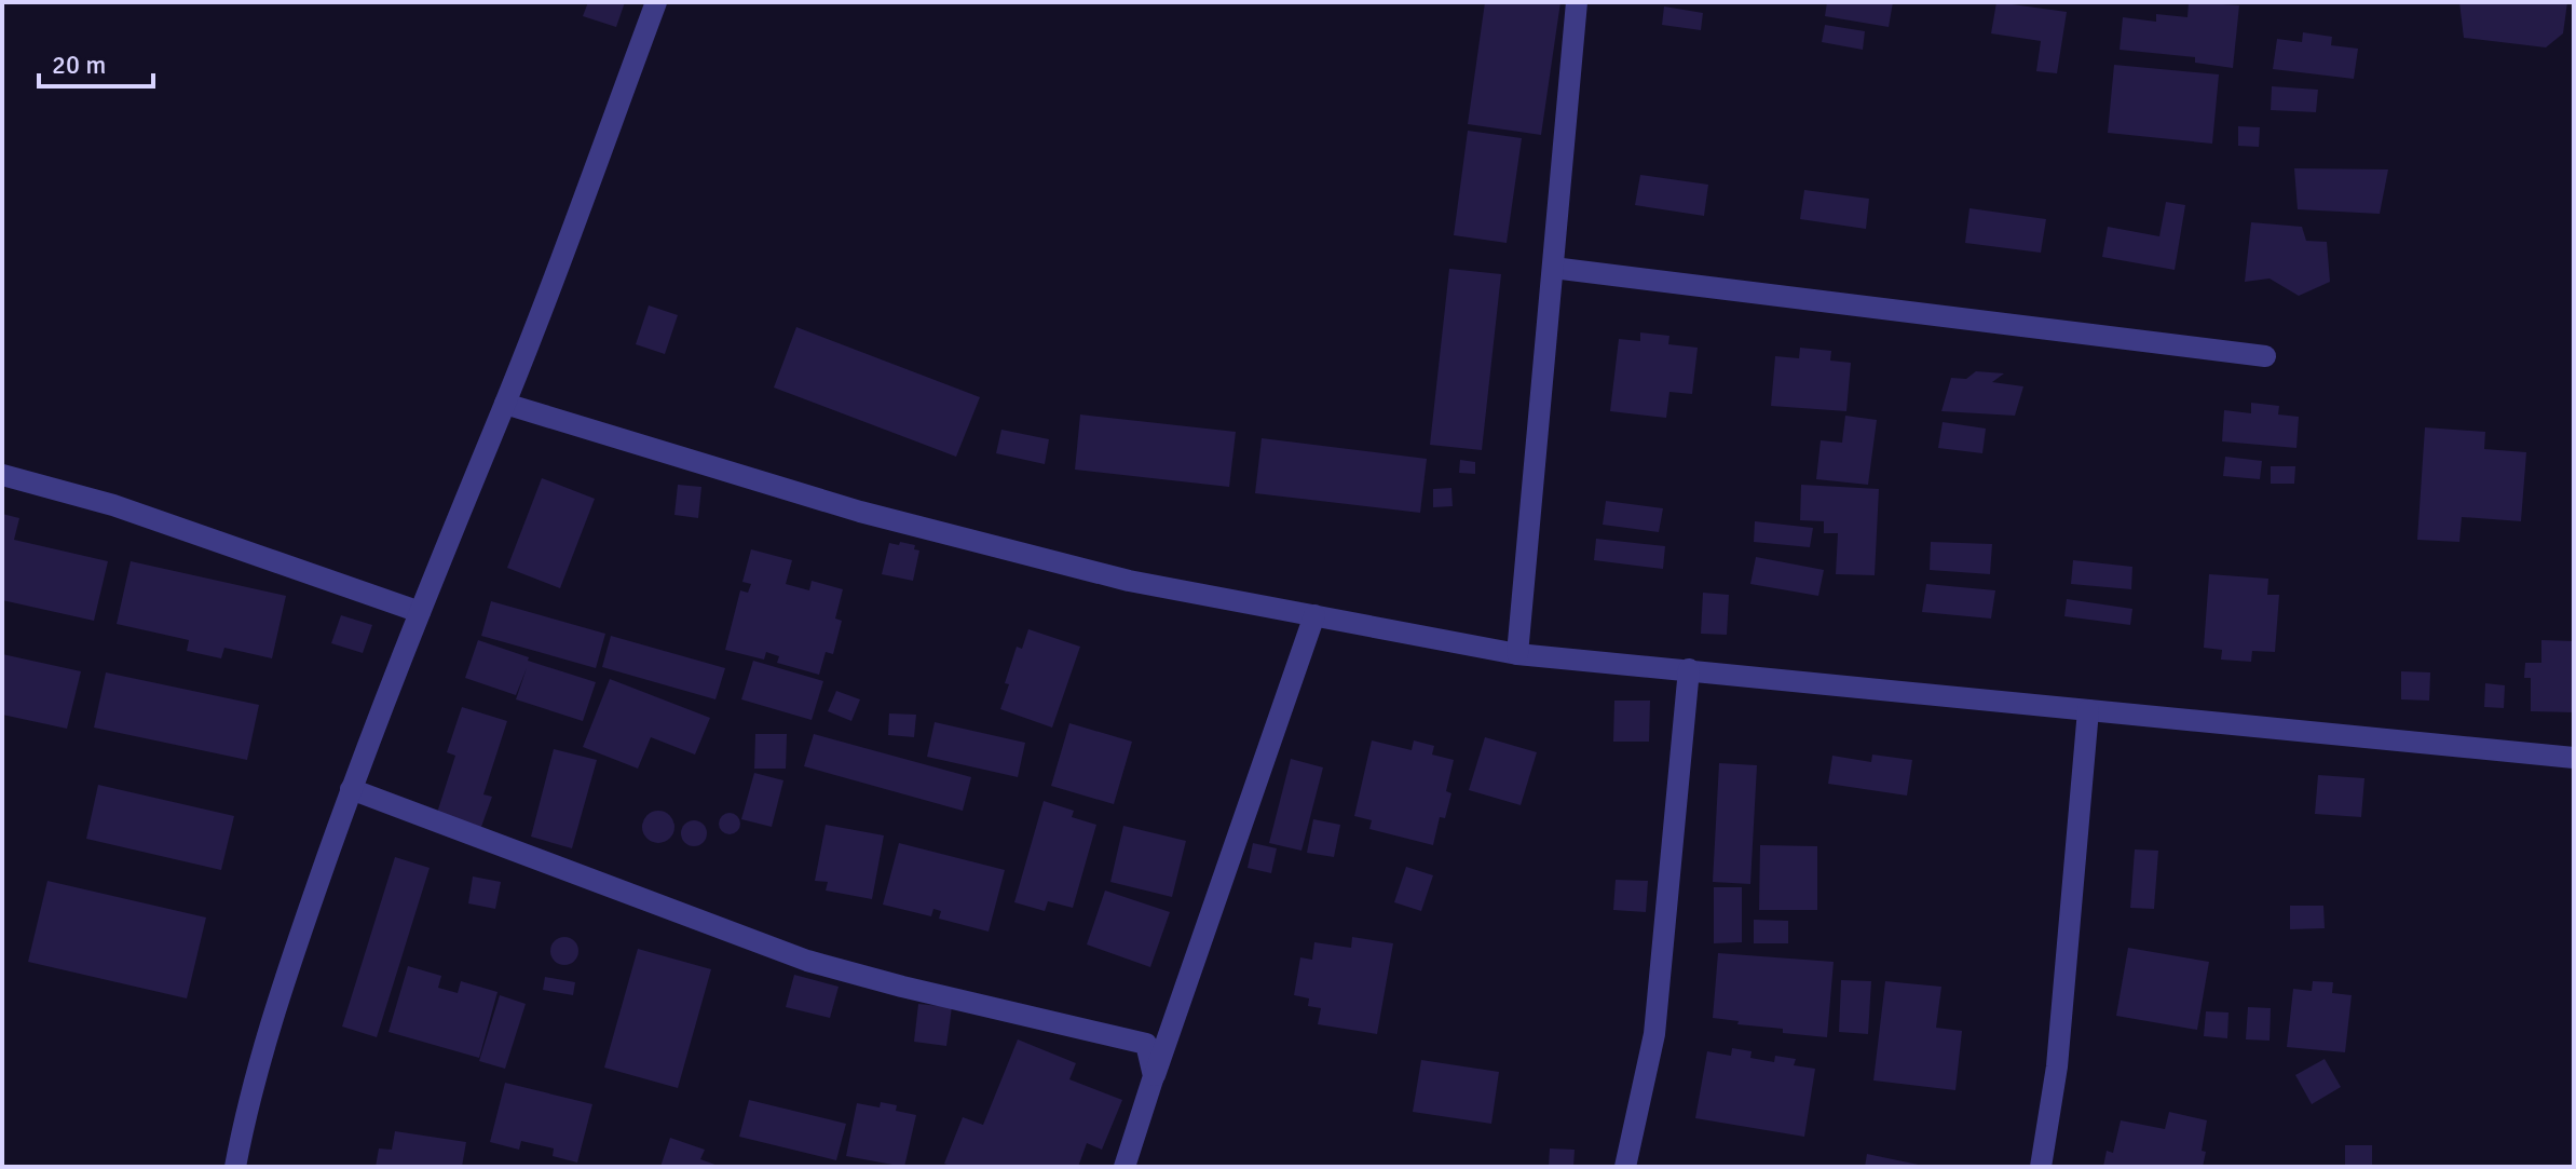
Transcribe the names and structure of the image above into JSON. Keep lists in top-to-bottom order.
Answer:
{
  "scale_bar": "20 m"
}
